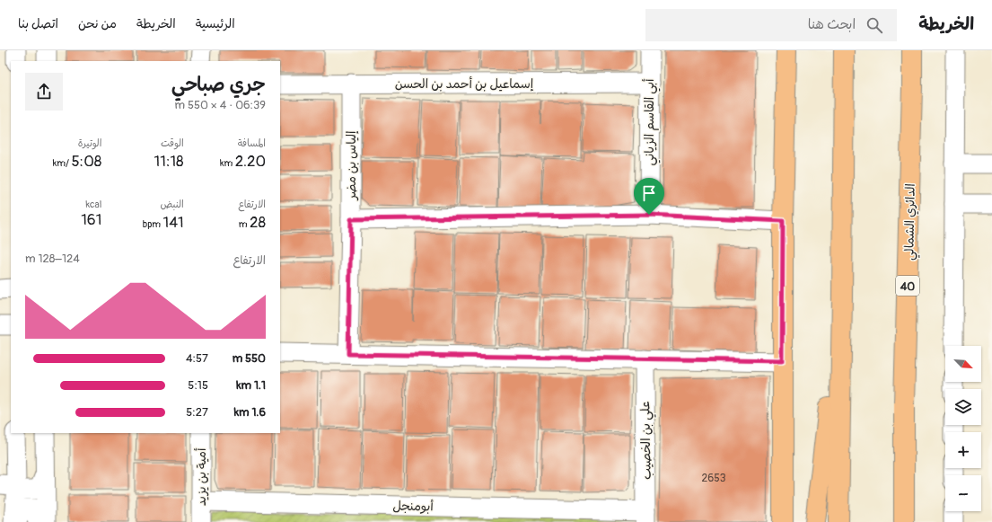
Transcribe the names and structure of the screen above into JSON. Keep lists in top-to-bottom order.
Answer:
{
  "streets": {
    "main road": ["الدائري الشمالي", "40"],
    "street": [
      "إسماعيل بن أحمد بن الحسن",
      "أبي القاسم الزياني",
      "إلياس بن مضر",
      "علي بن الخصيب",
      "أمية بن يزيد",
      "أبومنجل"
    ]
  },
  "crossings": [
    ["إسماعيل بن أحمد بن الحسن", "أبي القاسم الزياني"],
    ["إسماعيل بن أحمد بن الحسن", "إلياس بن مضر"],
    ["علي بن الخصيب", "أبومنجل"],
    ["أمية بن يزيد", "أبومنجل"]
  ],
  "house_numbers": ["2653"],
  "north": "bottom right",
  "page": {
    "header": "الخريطة",
    "search": "ابحث هنا",
    "nav": [
      "الرئيسية",
      "الخريطة",
      "من نحن",
      "اتصل بنا"
    ],
    "heading": ["جري صباحي", "06:39 · 4 × 550 m"],
    "stats": [
      ["المسافة", "2.20 km"],
      ["الوقت", "11:18"],
      ["الوتيرة", "5:08 /km"],
      ["الارتفاع", "28 m"],
      ["النبض", "141 bpm"],
      ["kcal", "161"]
    ],
    "chart": ["الارتفاع", "124–128 m"],
    "list": [
      {
        "name": "550 m",
        "note": "4:57"
      },
      {
        "name": "1.1 km",
        "note": "5:15"
      },
      {
        "name": "1.6 km",
        "note": "5:27"
      }
    ],
    "map_buttons": ["+", "−"]
  }
}
